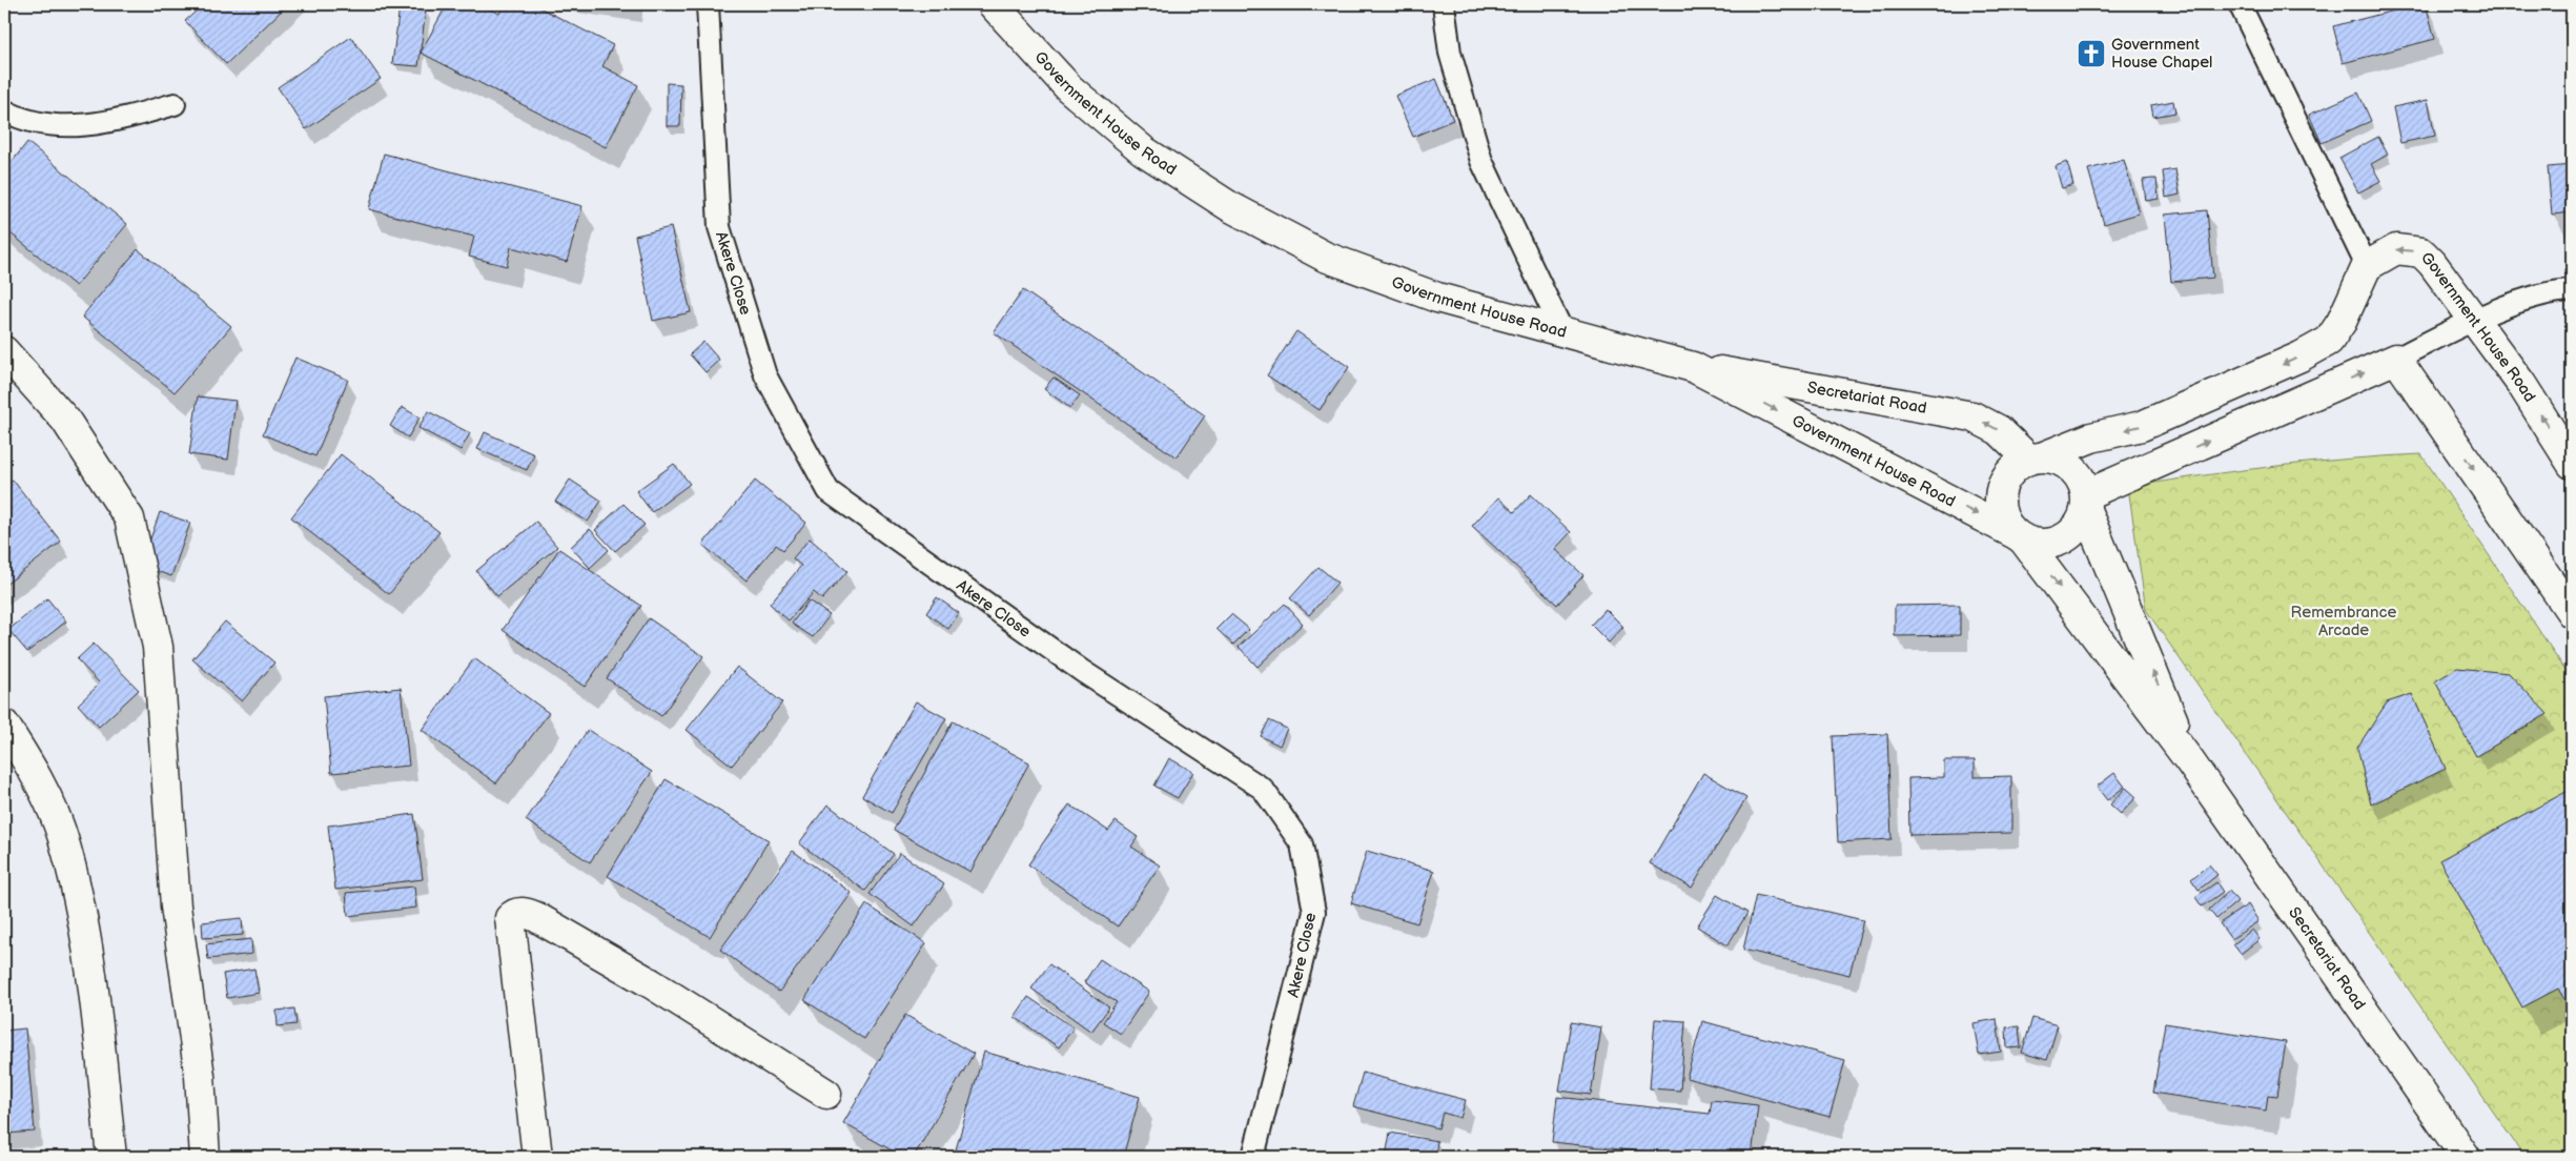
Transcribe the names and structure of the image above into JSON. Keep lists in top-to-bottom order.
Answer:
{
  "streets": {
    "street": ["Government House Road", "Secretariat Road"],
    "lane": ["Akere Close"]
  },
  "crossings": [
    ["Government House Road", "Secretariat Road"]
  ],
  "parks": ["Remembrance Arcade"],
  "places": {
    "church": ["Government House Chapel"]
  }
}
